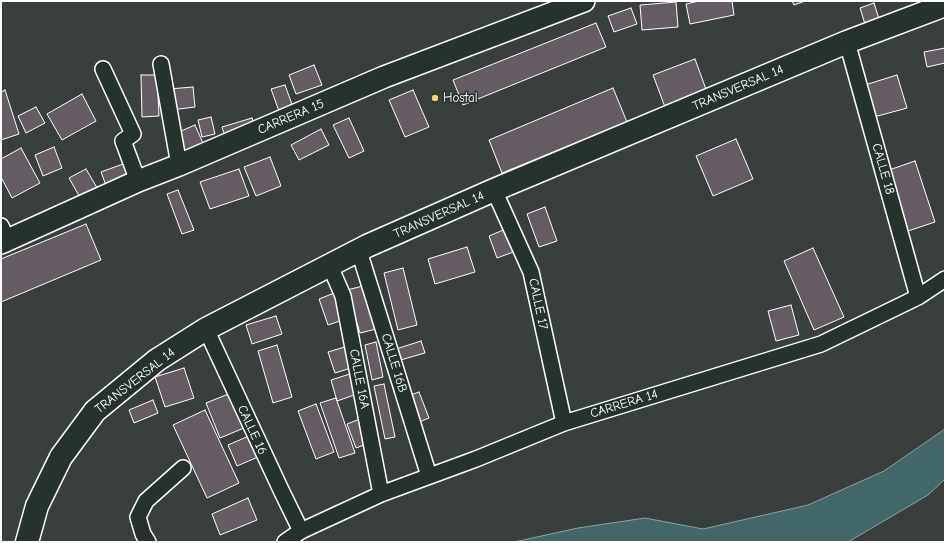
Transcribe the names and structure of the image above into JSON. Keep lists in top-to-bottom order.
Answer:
{
  "streets": {
    "highway": ["TRANSVERSAL 14"],
    "street": [
      "CARRERA 15",
      "CALLE 18",
      "CALLE 17",
      "CALLE 16B",
      "CALLE 16A",
      "CARRERA 14",
      "CALLE 16"
    ]
  },
  "crossings": [
    ["TRANSVERSAL 14", "CALLE 18"],
    ["TRANSVERSAL 14", "CALLE 17"],
    ["TRANSVERSAL 14", "CALLE 16B"],
    ["TRANSVERSAL 14", "CALLE 16A"],
    ["TRANSVERSAL 14", "CALLE 16"],
    ["CALLE 18", "CARRERA 14"],
    ["CALLE 17", "CARRERA 14"],
    ["CALLE 16B", "CARRERA 14"],
    ["CALLE 16A", "CARRERA 14"],
    ["CARRERA 14", "CALLE 16"]
  ],
  "places": ["Hostal"]
}
